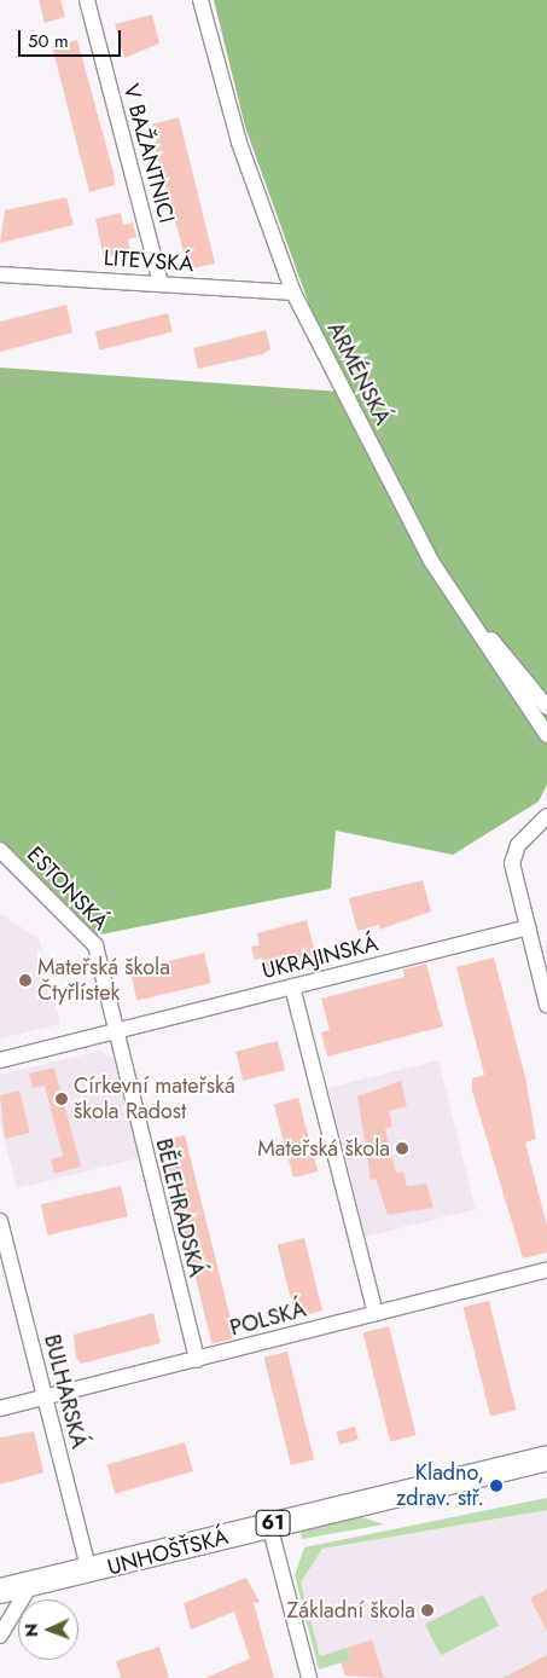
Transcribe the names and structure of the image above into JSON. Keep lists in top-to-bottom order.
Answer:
{
  "streets": {
    "main road": ["61", "UNHOŠŤSKÁ"],
    "street": [
      "V BAŽANTNICI",
      "LITEVSKÁ",
      "ARMÉNSKÁ",
      "ESTONSKÁ",
      "UKRAJINSKÁ",
      "BĚLEHRADSKÁ",
      "POLSKÁ",
      "BULHARSKÁ"
    ]
  },
  "crossings": [
    ["V BAŽANTNICI", "LITEVSKÁ"],
    ["LITEVSKÁ", "ARMÉNSKÁ"],
    ["ESTONSKÁ", "UKRAJINSKÁ"],
    ["ESTONSKÁ", "BĚLEHRADSKÁ"],
    ["UKRAJINSKÁ", "BĚLEHRADSKÁ"],
    ["BĚLEHRADSKÁ", "POLSKÁ"],
    ["POLSKÁ", "BULHARSKÁ"],
    ["BULHARSKÁ", "UNHOŠŤSKÁ"]
  ],
  "places": [
    "Mateřská škola Čtyřlístek",
    "Církevní mateřská škola Radost",
    "Mateřská škola",
    "Kladno, zdrav. stř.",
    "Základní škola"
  ],
  "scale_bar": "50 m",
  "north": "left"
}
